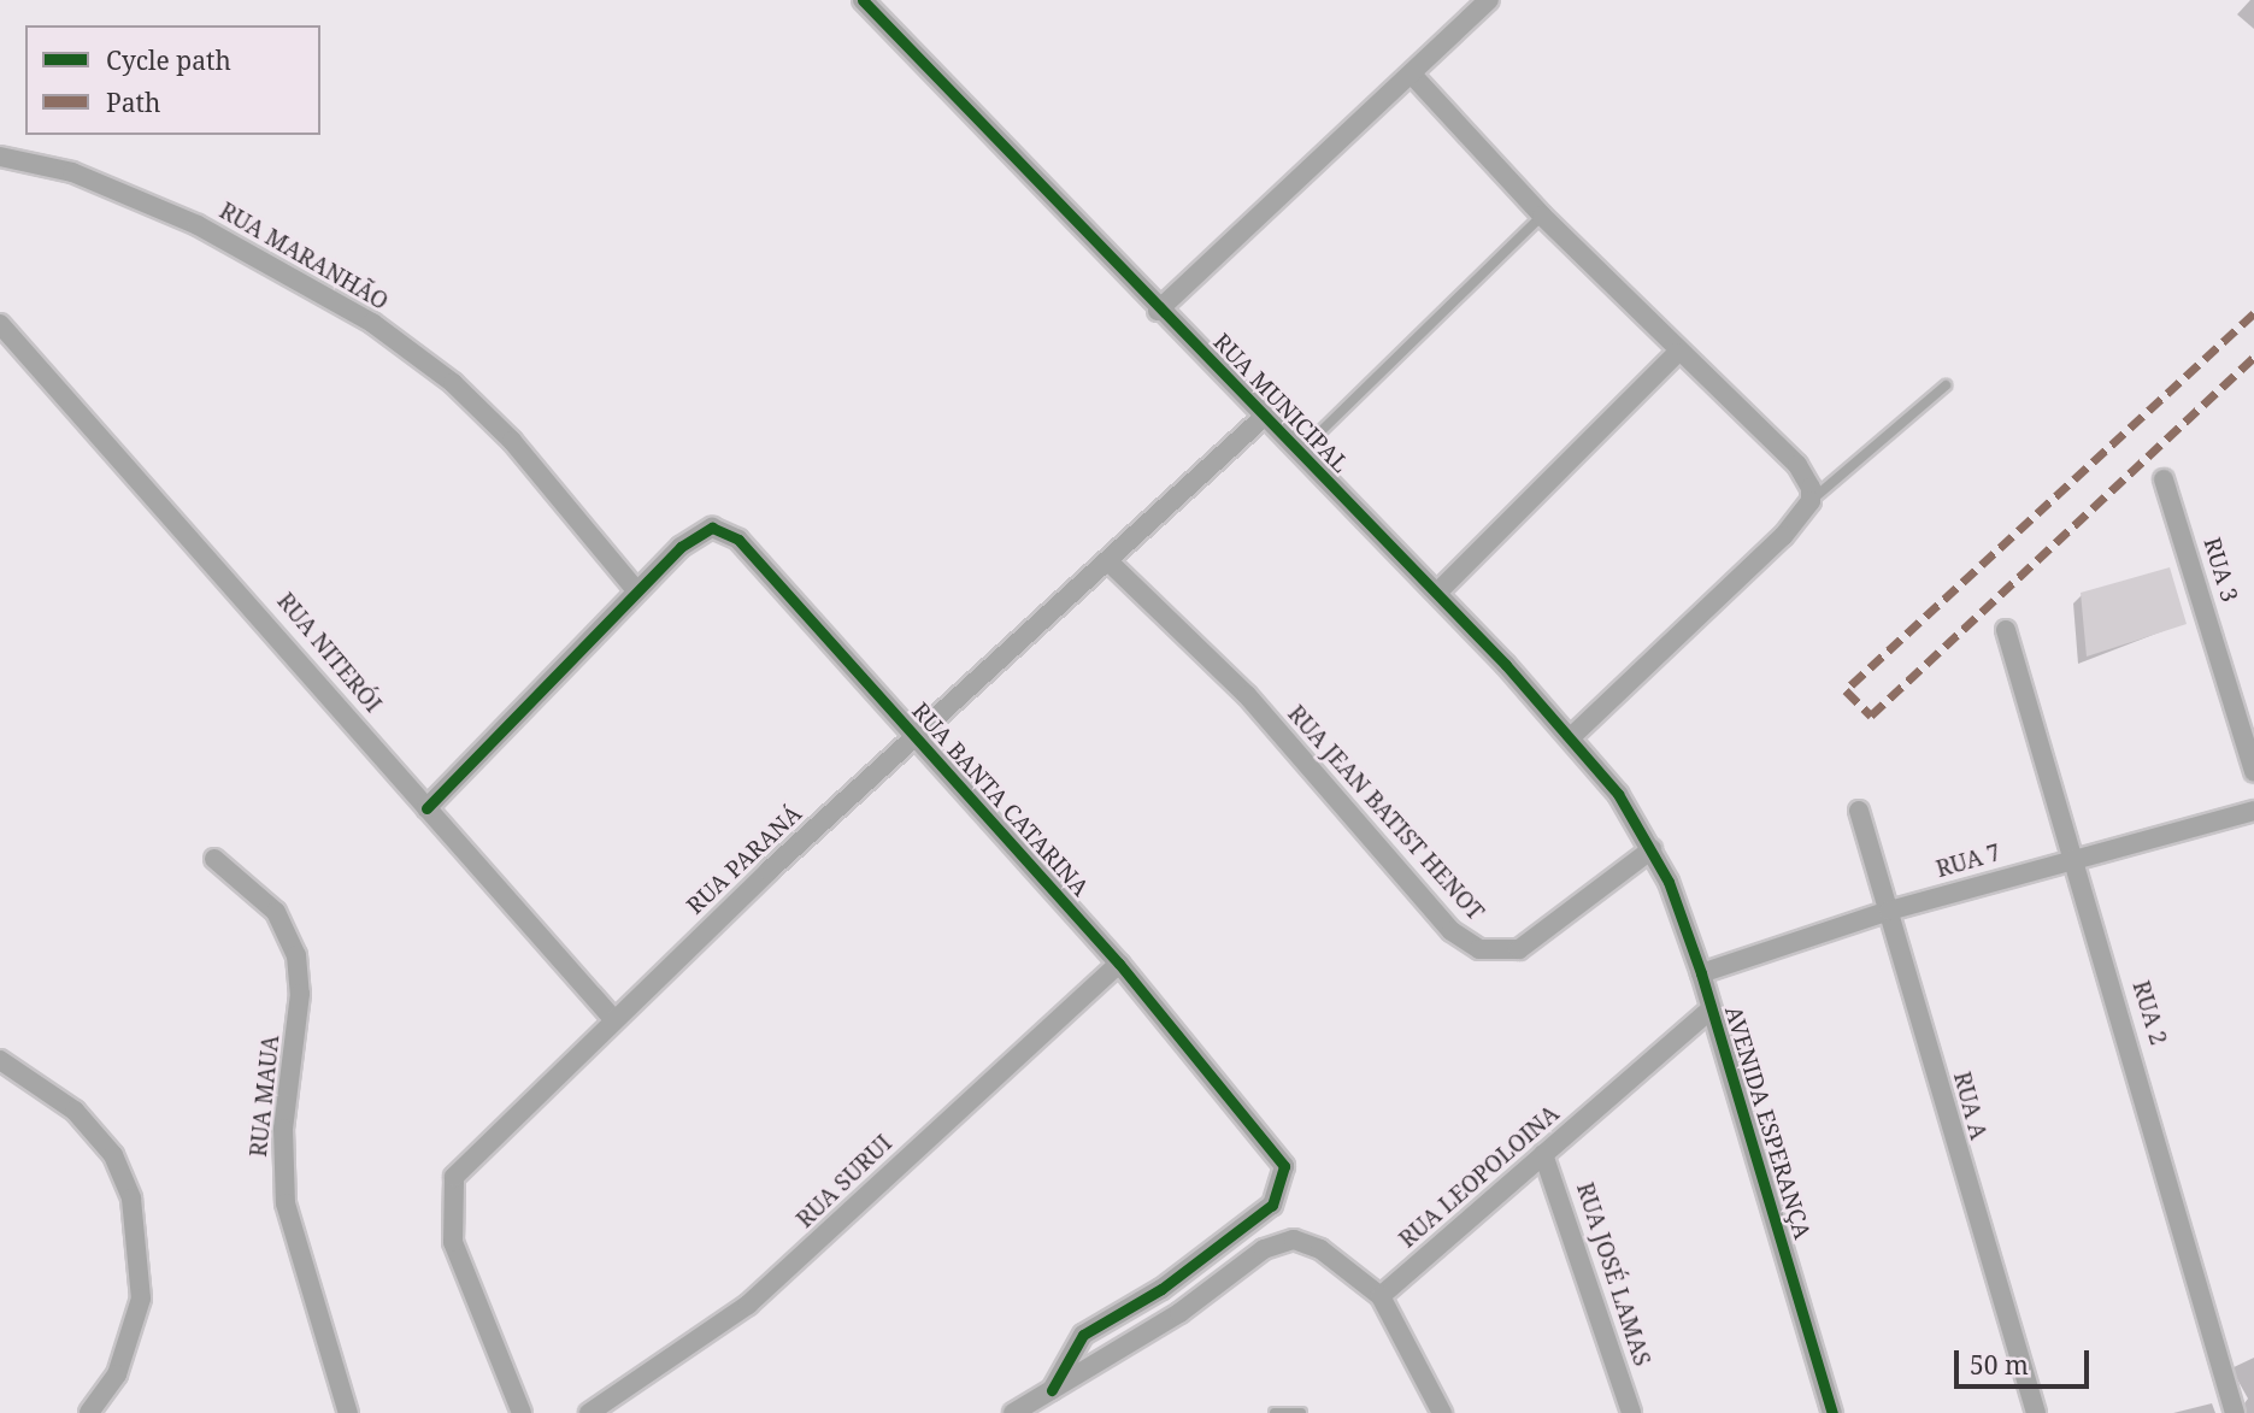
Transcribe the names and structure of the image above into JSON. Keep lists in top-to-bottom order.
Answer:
{
  "streets": {
    "street": [
      "RUA MARANHÃO",
      "RUA MUNICIPAL",
      "RUA 3",
      "RUA NITERÓI",
      "RUA BANTA CATARINA",
      "RUA JEAN BATIST HENOT",
      "RUA PARANÁ",
      "RUA 7",
      "RUA 2",
      "RUA MAUA",
      "RUA A",
      "AVENIDA ESPERANÇA",
      "RUA LEOPOLOINA",
      "RUA SURUI",
      "RUA JOSÉ LAMAS"
    ]
  },
  "crossings": [
    ["RUA MARANHÃO", "RUA BANTA CATARINA"],
    ["RUA MUNICIPAL", "RUA JEAN BATIST HENOT"],
    ["RUA MUNICIPAL", "RUA PARANÁ"],
    ["RUA MUNICIPAL", "AVENIDA ESPERANÇA"],
    ["RUA NITERÓI", "RUA BANTA CATARINA"],
    ["RUA NITERÓI", "RUA PARANÁ"],
    ["RUA BANTA CATARINA", "RUA PARANÁ"],
    ["RUA BANTA CATARINA", "RUA SURUI"],
    ["RUA JEAN BATIST HENOT", "RUA PARANÁ"],
    ["RUA JEAN BATIST HENOT", "AVENIDA ESPERANÇA"],
    ["RUA 7", "RUA 2"],
    ["RUA 7", "RUA A"],
    ["RUA 7", "AVENIDA ESPERANÇA"],
    ["AVENIDA ESPERANÇA", "RUA LEOPOLOINA"],
    ["RUA LEOPOLOINA", "RUA JOSÉ LAMAS"]
  ],
  "legend": ["Cycle path", "Path"],
  "scale_bar": "50 m"
}
